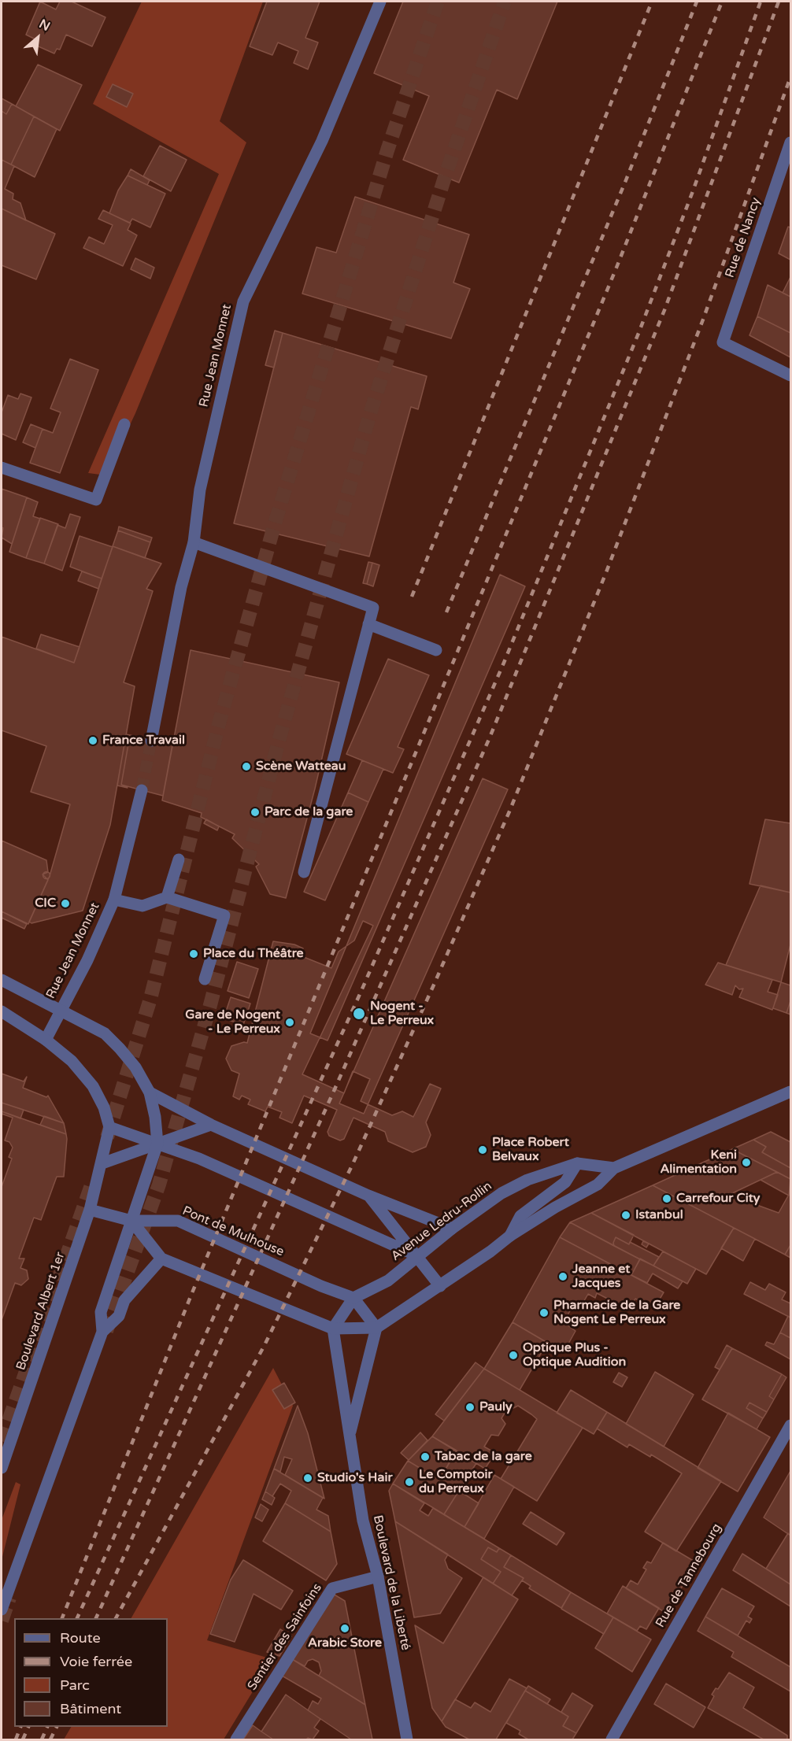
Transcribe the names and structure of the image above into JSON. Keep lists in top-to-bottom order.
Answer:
{
  "streets": {
    "street": [
      "Rue de Nancy",
      "Rue Jean Monnet",
      "Avenue Ledru-Rollin",
      "Pont de Mulhouse",
      "Boulevard Albert 1er",
      "Rue de Tannebourg",
      "Boulevard de la Liberté",
      "Sentier des Sainfoins"
    ]
  },
  "crossings": [
    ["Avenue Ledru-Rollin", "Pont de Mulhouse"],
    ["Pont de Mulhouse", "Boulevard Albert 1er"],
    ["Boulevard de la Liberté", "Sentier des Sainfoins"]
  ],
  "places": [
    "France Travail",
    "Scène Watteau",
    "Parc de la gare",
    "CIC",
    "Place du Théâtre",
    "Nogent - Le Perreux",
    "Gare de Nogent - Le Perreux",
    "Place Robert Belvaux",
    "Keni Alimentation",
    "Carrefour City",
    "Istanbul",
    "Jeanne et Jacques",
    "Pharmacie de la Gare Nogent Le Perreux",
    "Optique Plus - Optique Audition",
    "Pauly",
    "Tabac de la gare",
    "Studio's Hair",
    "Le Comptoir du Perreux",
    "Arabic Store"
  ],
  "legend": [
    "Route",
    "Voie ferrée",
    "Parc",
    "Bâtiment"
  ],
  "north": "top right"
}
